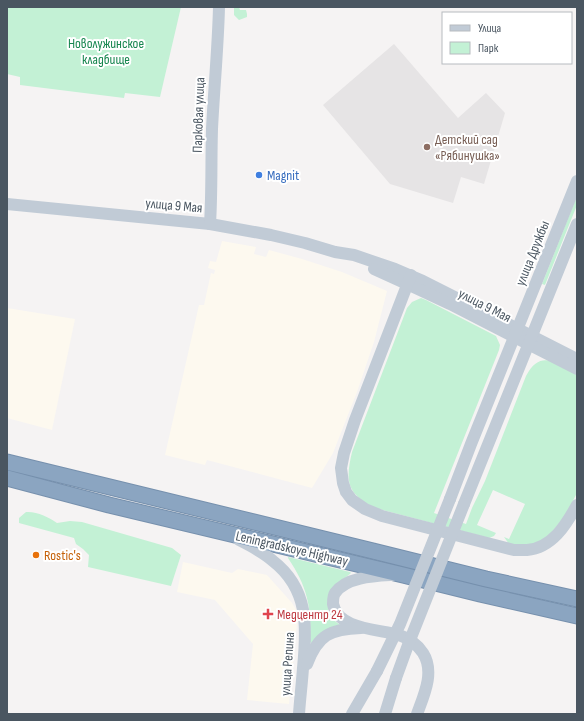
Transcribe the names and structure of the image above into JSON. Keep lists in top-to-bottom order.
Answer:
{
  "streets": {
    "highway": ["Leningradskoye Highway"],
    "street": [
      "Парковая улица",
      "улица 9 Мая",
      "улица Дружбы",
      "улица Репина"
    ]
  },
  "crossings": [
    ["Парковая улица", "улица 9 Мая"],
    ["улица 9 Мая", "улица Дружбы"],
    ["Leningradskoye Highway", "улица Репина"]
  ],
  "parks": ["Новолужинское кладбище"],
  "places": {
    "other": ["Детский сад «Рябинушка»", "Magnit", "Rostic's"],
    "health": ["Медцентр 24"]
  },
  "legend": ["Улица", "Парк"]
}
